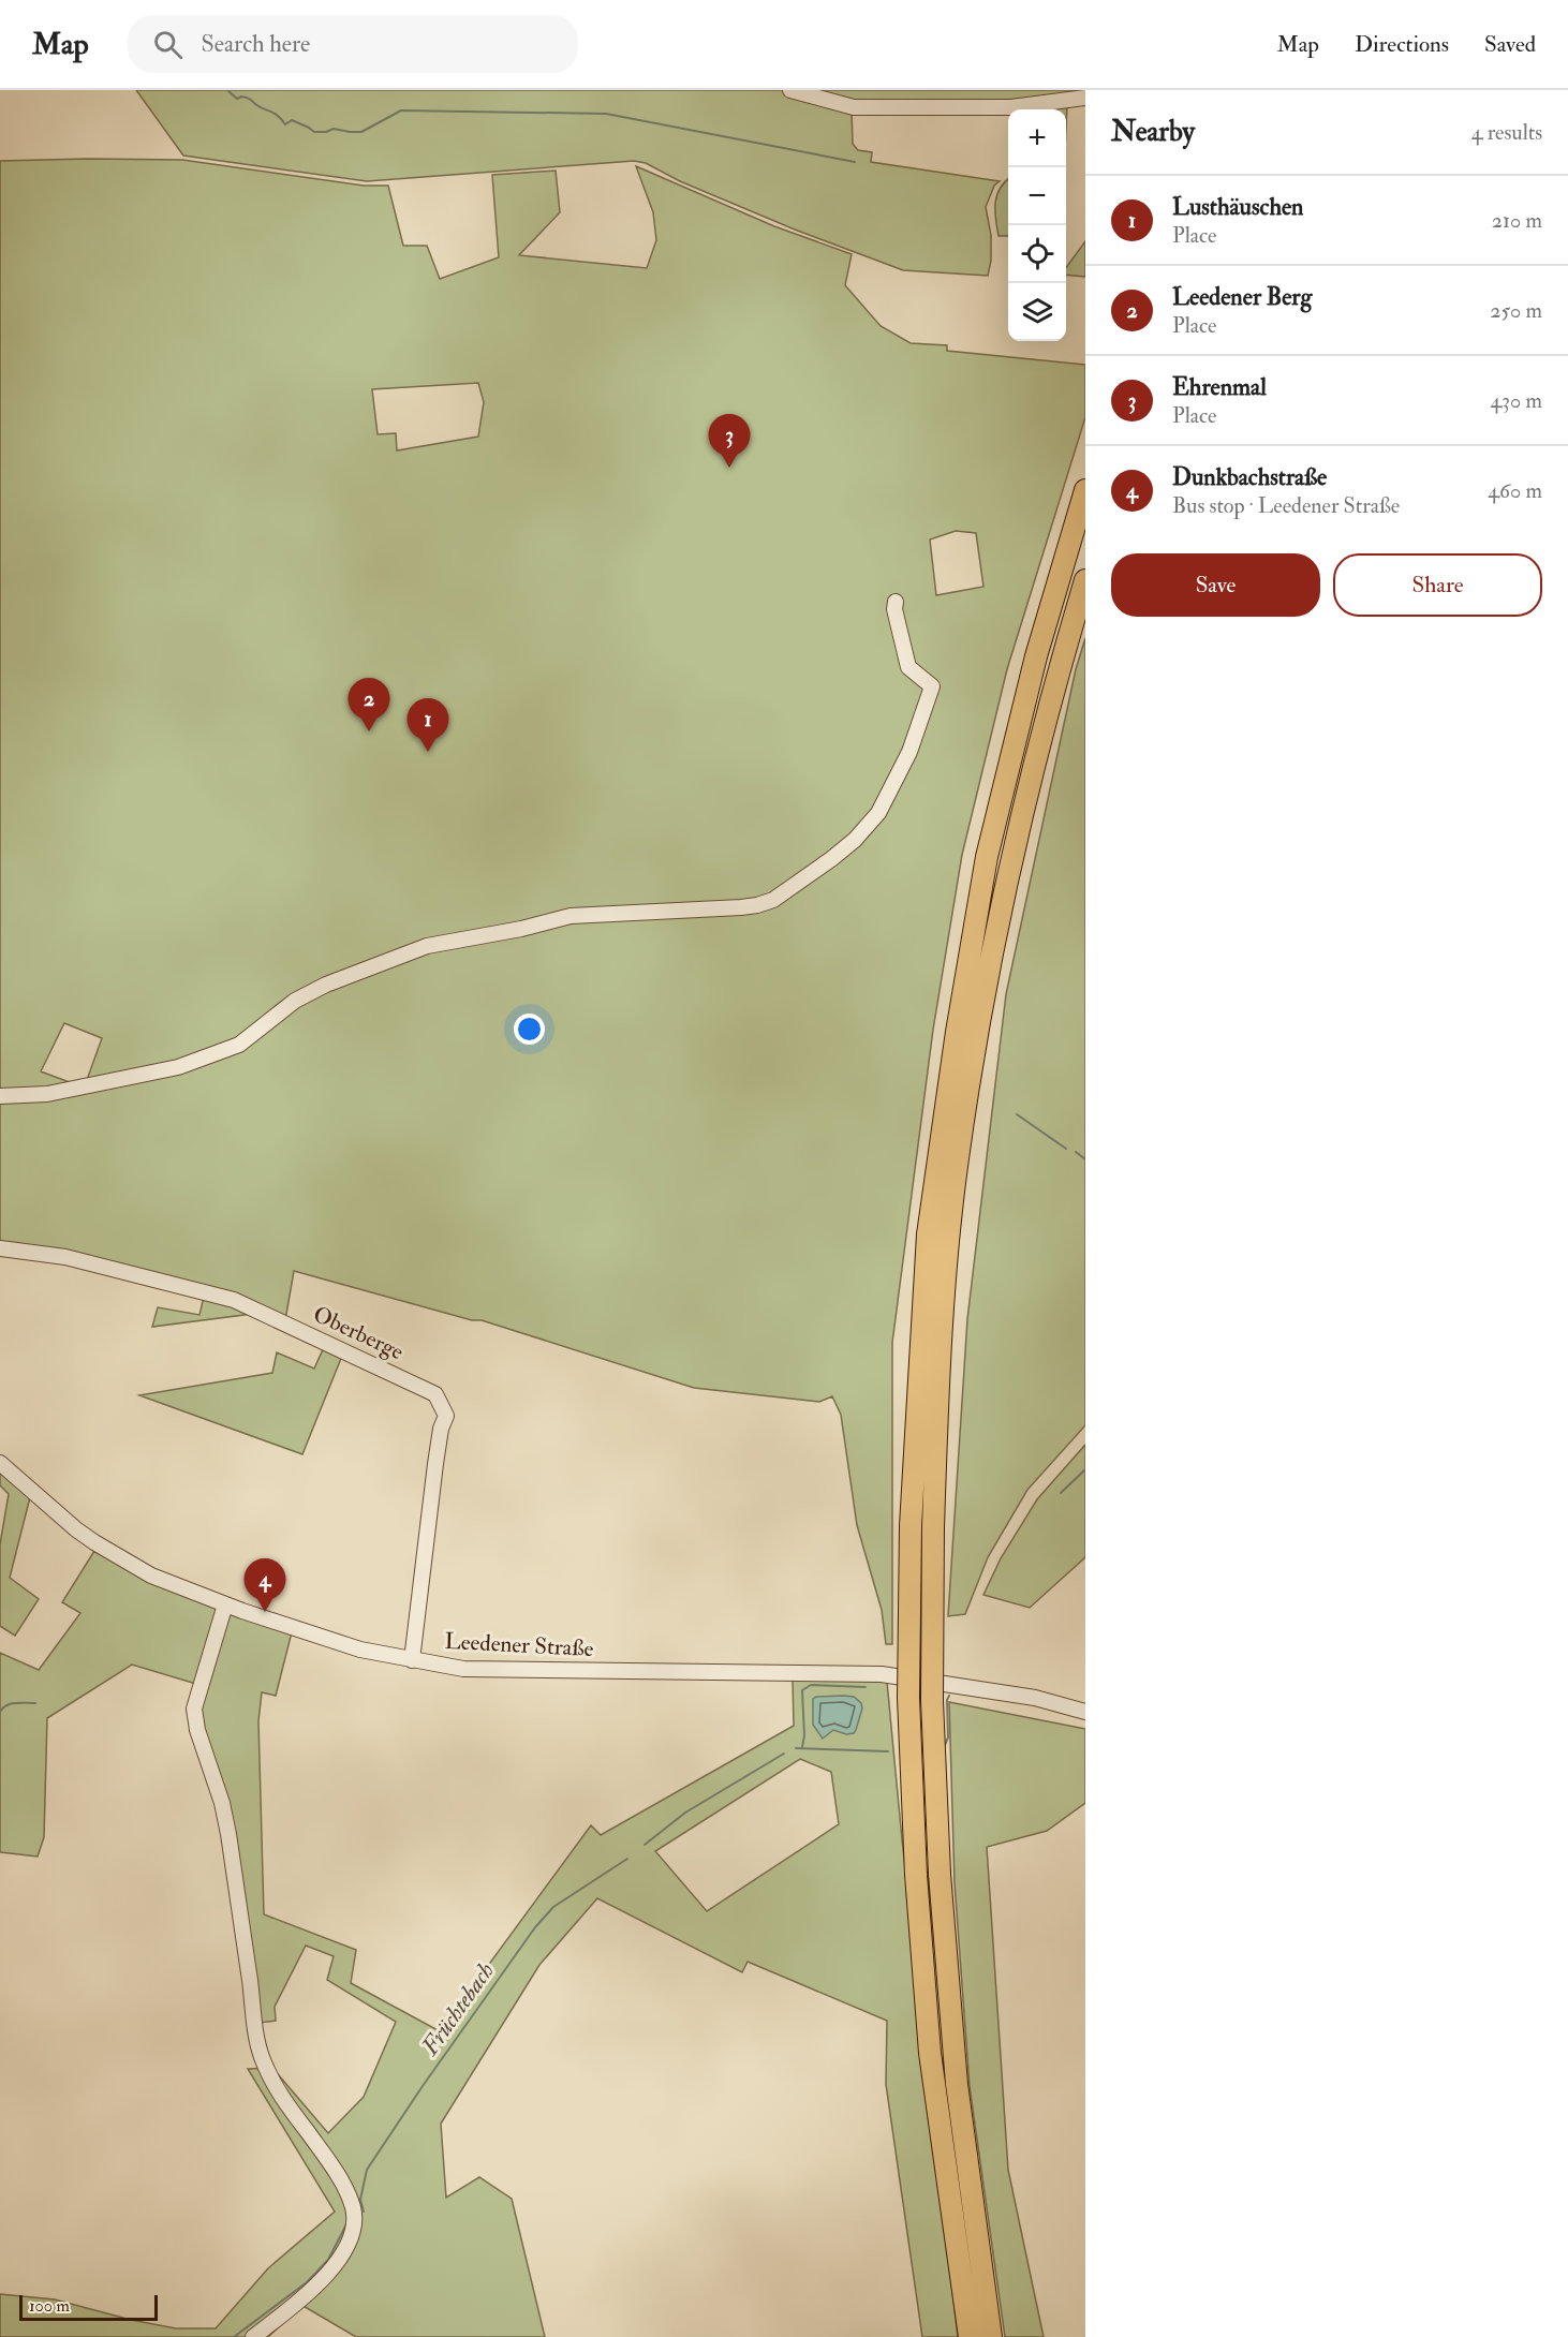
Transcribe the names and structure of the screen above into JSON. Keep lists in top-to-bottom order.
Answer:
{
  "streets": {
    "street": ["Oberberge", "Leedener Straße"]
  },
  "crossings": [
    ["Oberberge", "Leedener Straße"]
  ],
  "water": ["Früchtebach"],
  "scale_bar": "100 m",
  "page": {
    "header": "Map",
    "search": "Search here",
    "nav": ["Map", "Directions", "Saved"],
    "heading": ["Nearby", "4 results"],
    "map_buttons": ["+", "−"],
    "list": [
      {
        "mark": "1",
        "name": "Lusthäuschen",
        "note": "Place",
        "value": "210 m"
      },
      {
        "mark": "2",
        "name": "Leedener Berg",
        "note": "Place",
        "value": "250 m"
      },
      {
        "mark": "3",
        "name": "Ehrenmal",
        "note": "Place",
        "value": "430 m"
      },
      {
        "mark": "4",
        "name": "Dunkbachstraße",
        "note": "Bus stop · Leedener Straße",
        "value": "460 m"
      }
    ],
    "pins": [
      "3",
      "2",
      "1",
      "4"
    ],
    "buttons": ["Save", "Share"],
    "scale": "100 m"
  }
}
